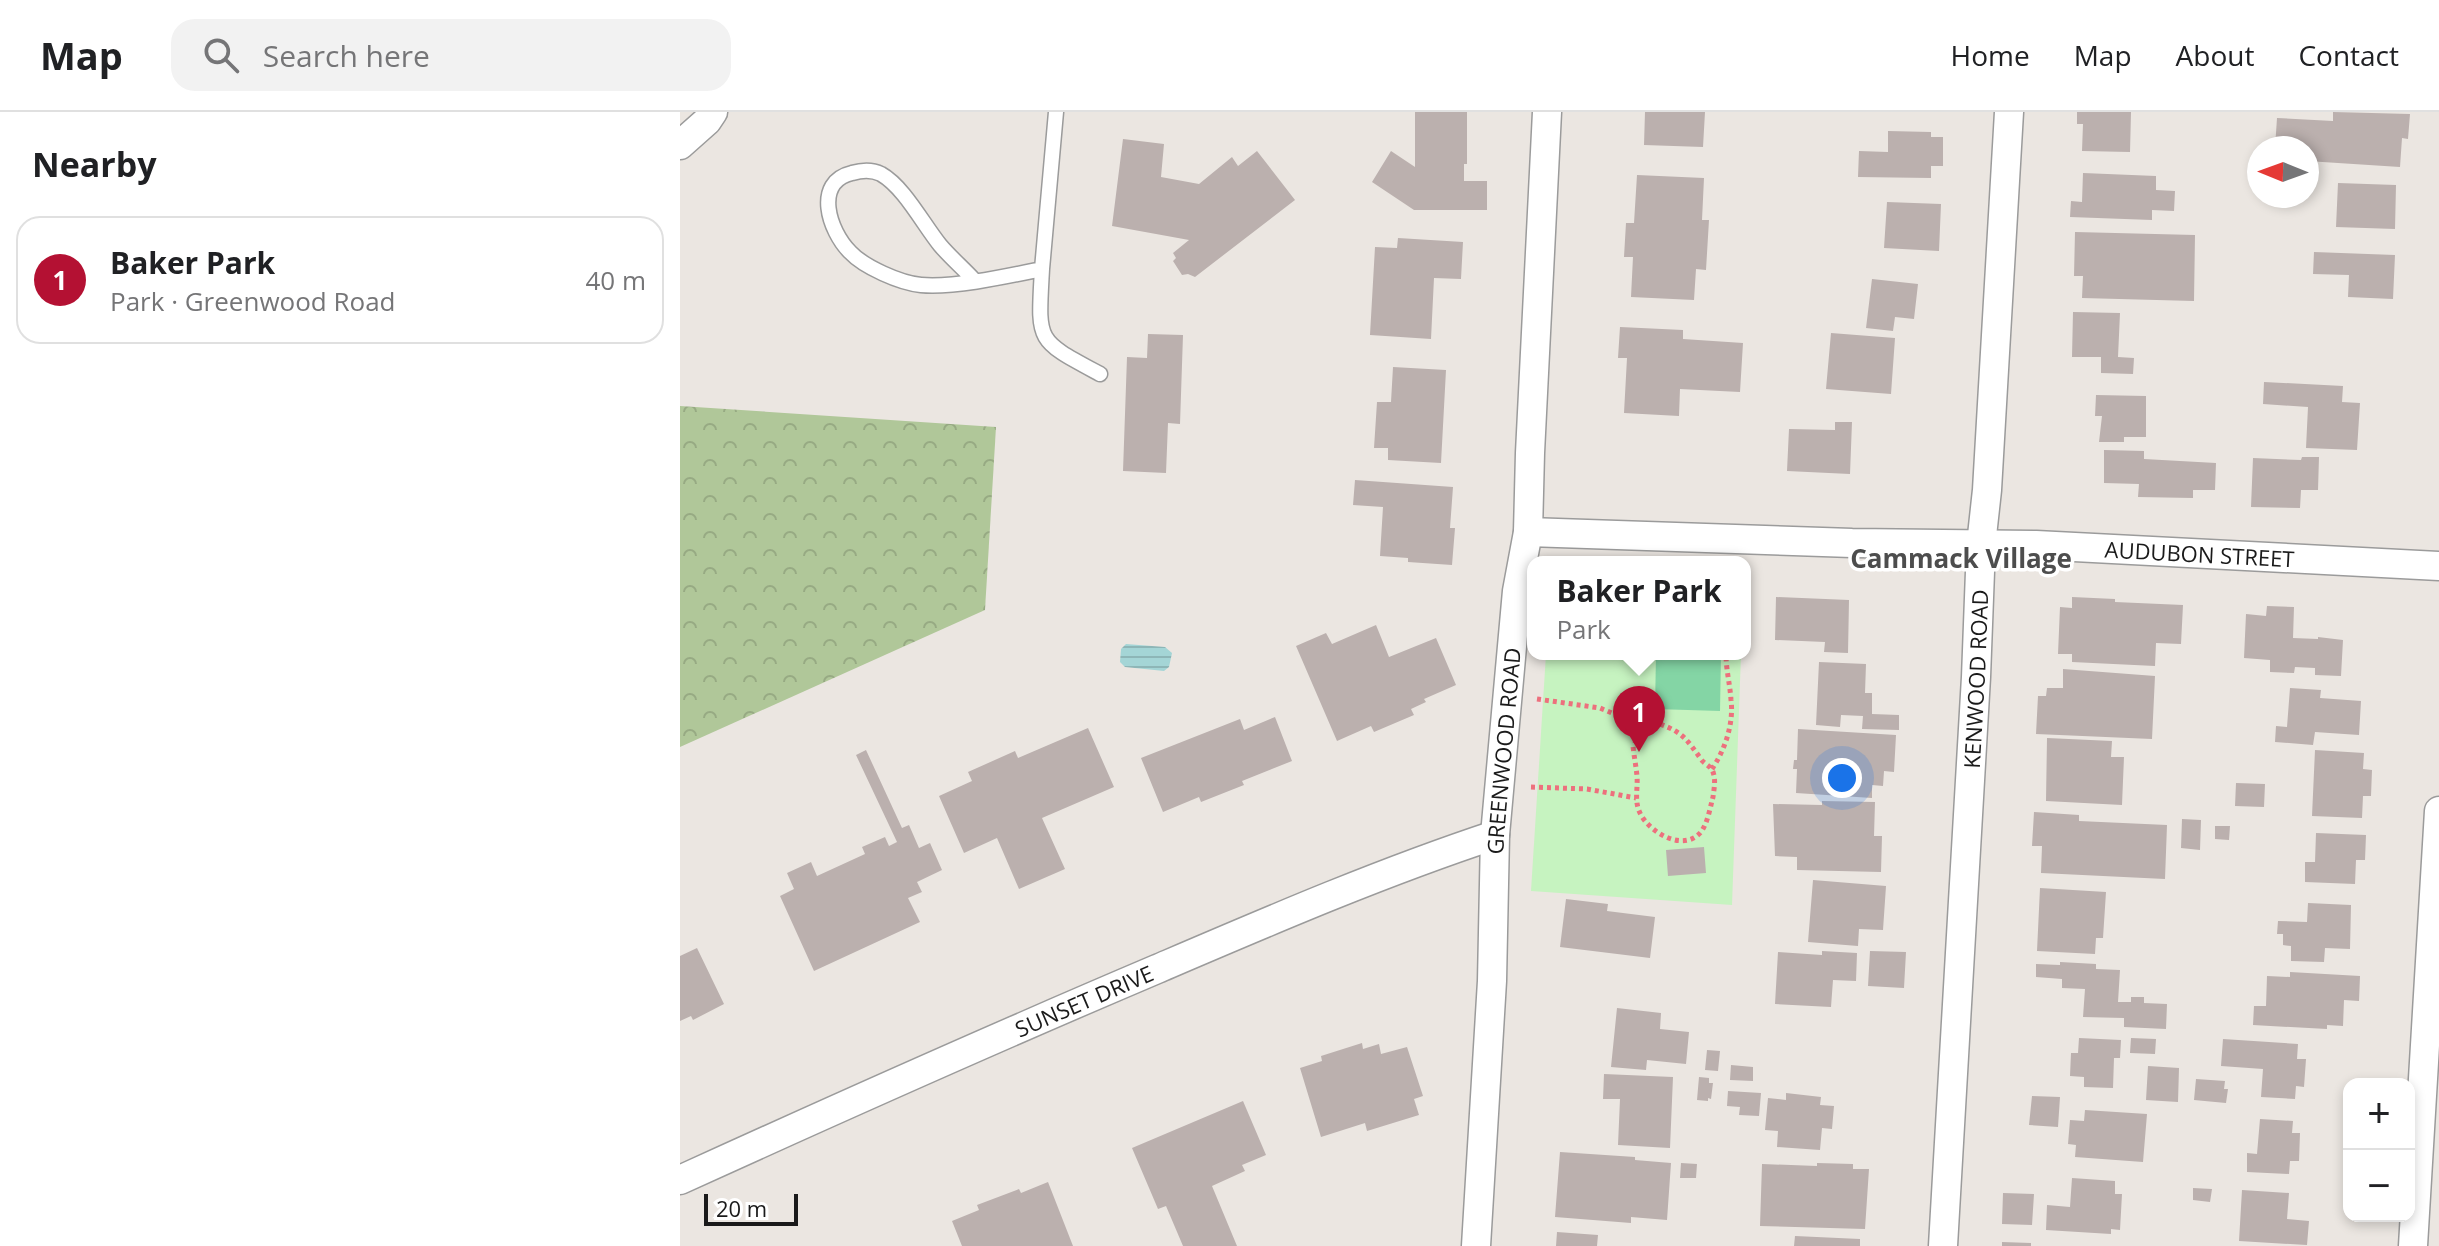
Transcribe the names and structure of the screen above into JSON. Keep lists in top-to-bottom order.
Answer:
{
  "streets": {
    "street": [
      "AUDUBON STREET",
      "KENWOOD ROAD",
      "GREENWOOD ROAD",
      "SUNSET DRIVE"
    ]
  },
  "crossings": [
    ["AUDUBON STREET", "KENWOOD ROAD"],
    ["AUDUBON STREET", "GREENWOOD ROAD"],
    ["GREENWOOD ROAD", "SUNSET DRIVE"]
  ],
  "districts": ["Cammack Village"],
  "scale_bar": "20 m",
  "north": "left",
  "page": {
    "header": "Map",
    "search": "Search here",
    "nav": [
      "Home",
      "Map",
      "About",
      "Contact"
    ],
    "heading": "Nearby",
    "list": [
      {
        "mark": "1",
        "name": "Baker Park",
        "note": "Park · Greenwood Road",
        "value": "40 m"
      }
    ],
    "popup": ["Baker Park", "Park"],
    "pins": "1",
    "map_buttons": ["+", "−"],
    "scale": "20 m"
  }
}
